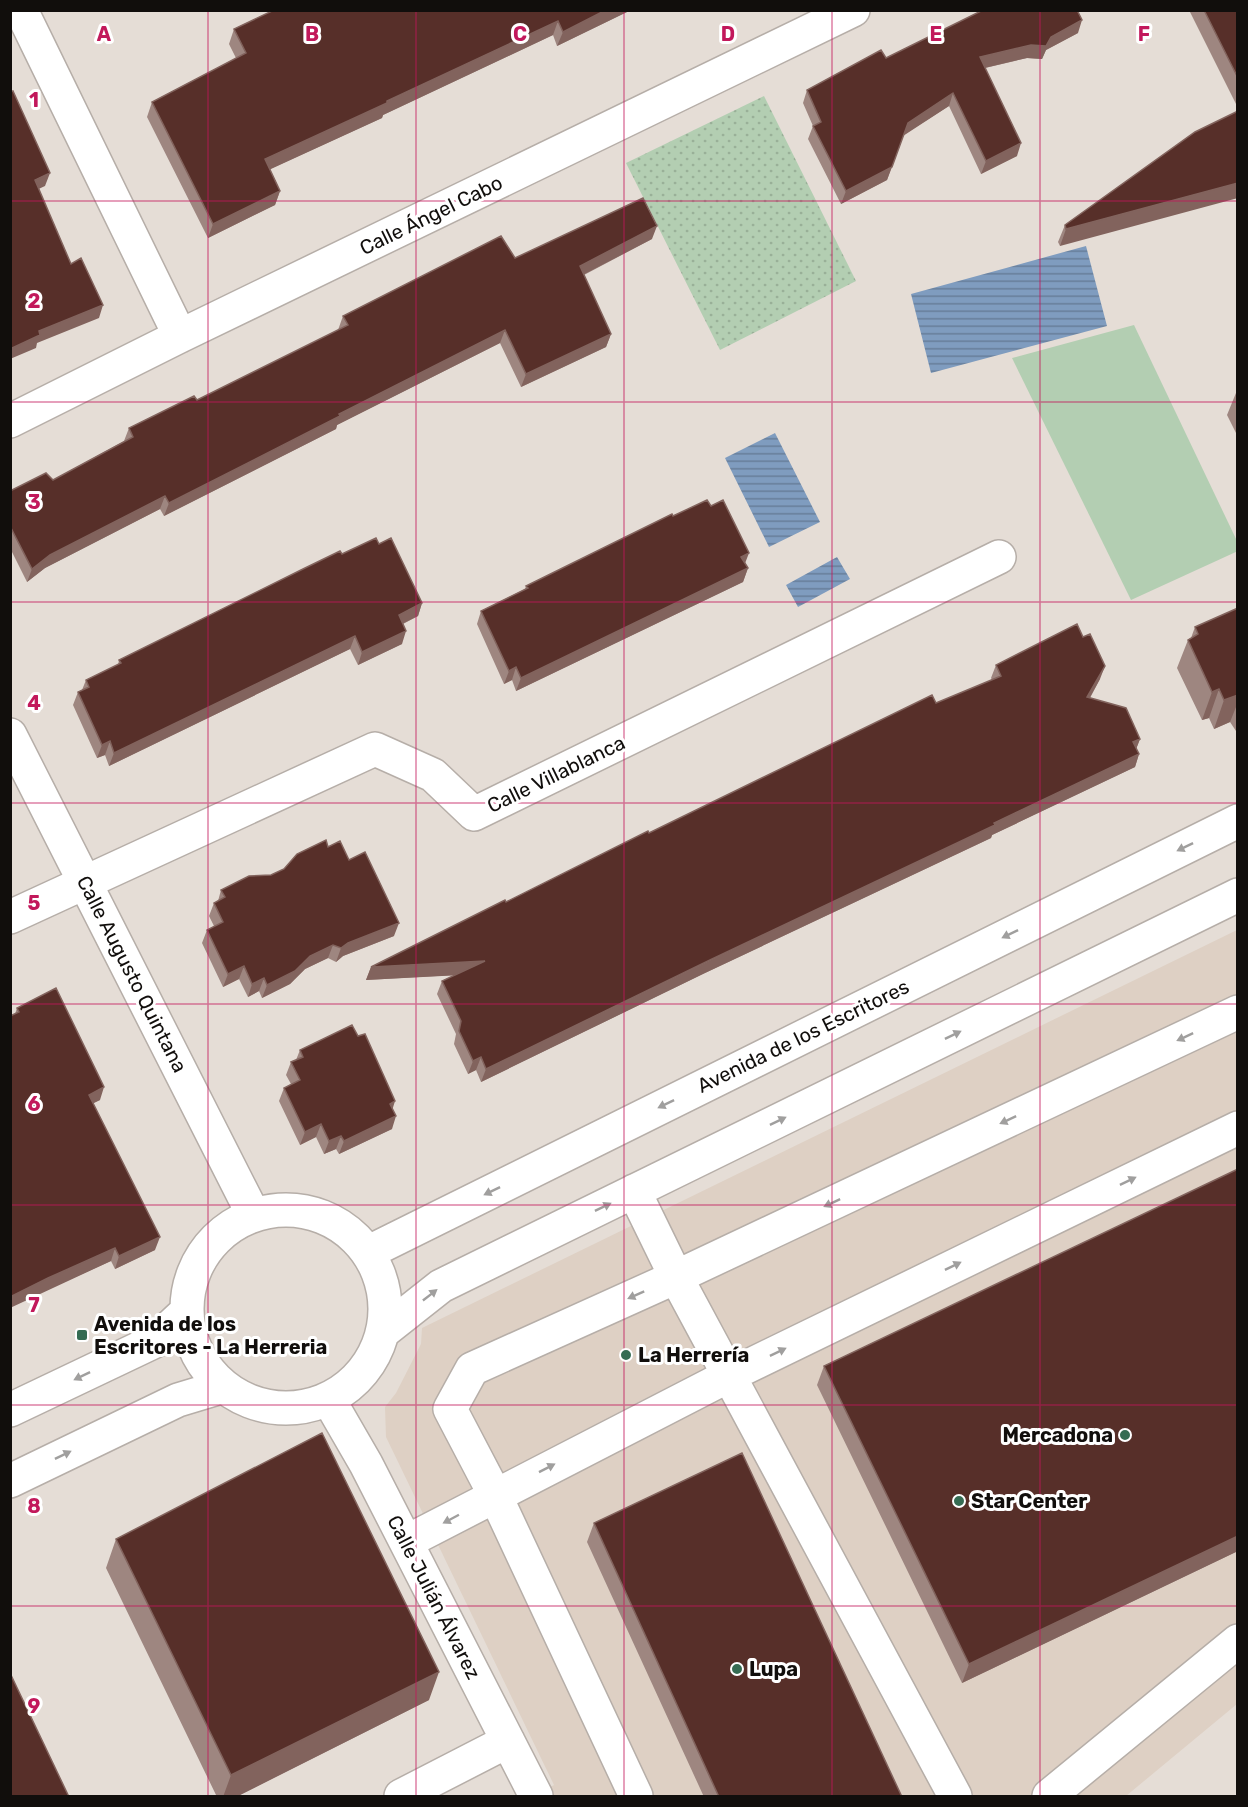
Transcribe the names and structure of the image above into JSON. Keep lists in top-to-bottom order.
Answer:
{
  "streets": {
    "street": [
      "Calle Ángel Cabo",
      "Calle Villablanca",
      "Calle Augusto Quintana",
      "Avenida de los Escritores",
      "Calle Julián Álvarez"
    ]
  },
  "crossings": [
    ["Calle Villablanca", "Calle Augusto Quintana"],
    ["Calle Augusto Quintana", "Avenida de los Escritores"],
    ["Calle Augusto Quintana", "Calle Julián Álvarez"],
    ["Avenida de los Escritores", "Calle Julián Álvarez"]
  ],
  "places": {
    "transit": ["Avenida de los Escritores - La Herreria"],
    "other": [
      "La Herrería",
      "Mercadona",
      "Star Center",
      "Lupa"
    ]
  },
  "grid": {
    "columns": [
      "A",
      "B",
      "C",
      "D",
      "E",
      "F"
    ],
    "rows": [
      "1",
      "2",
      "3",
      "4",
      "5",
      "6",
      "7",
      "8",
      "9"
    ]
  }
}
